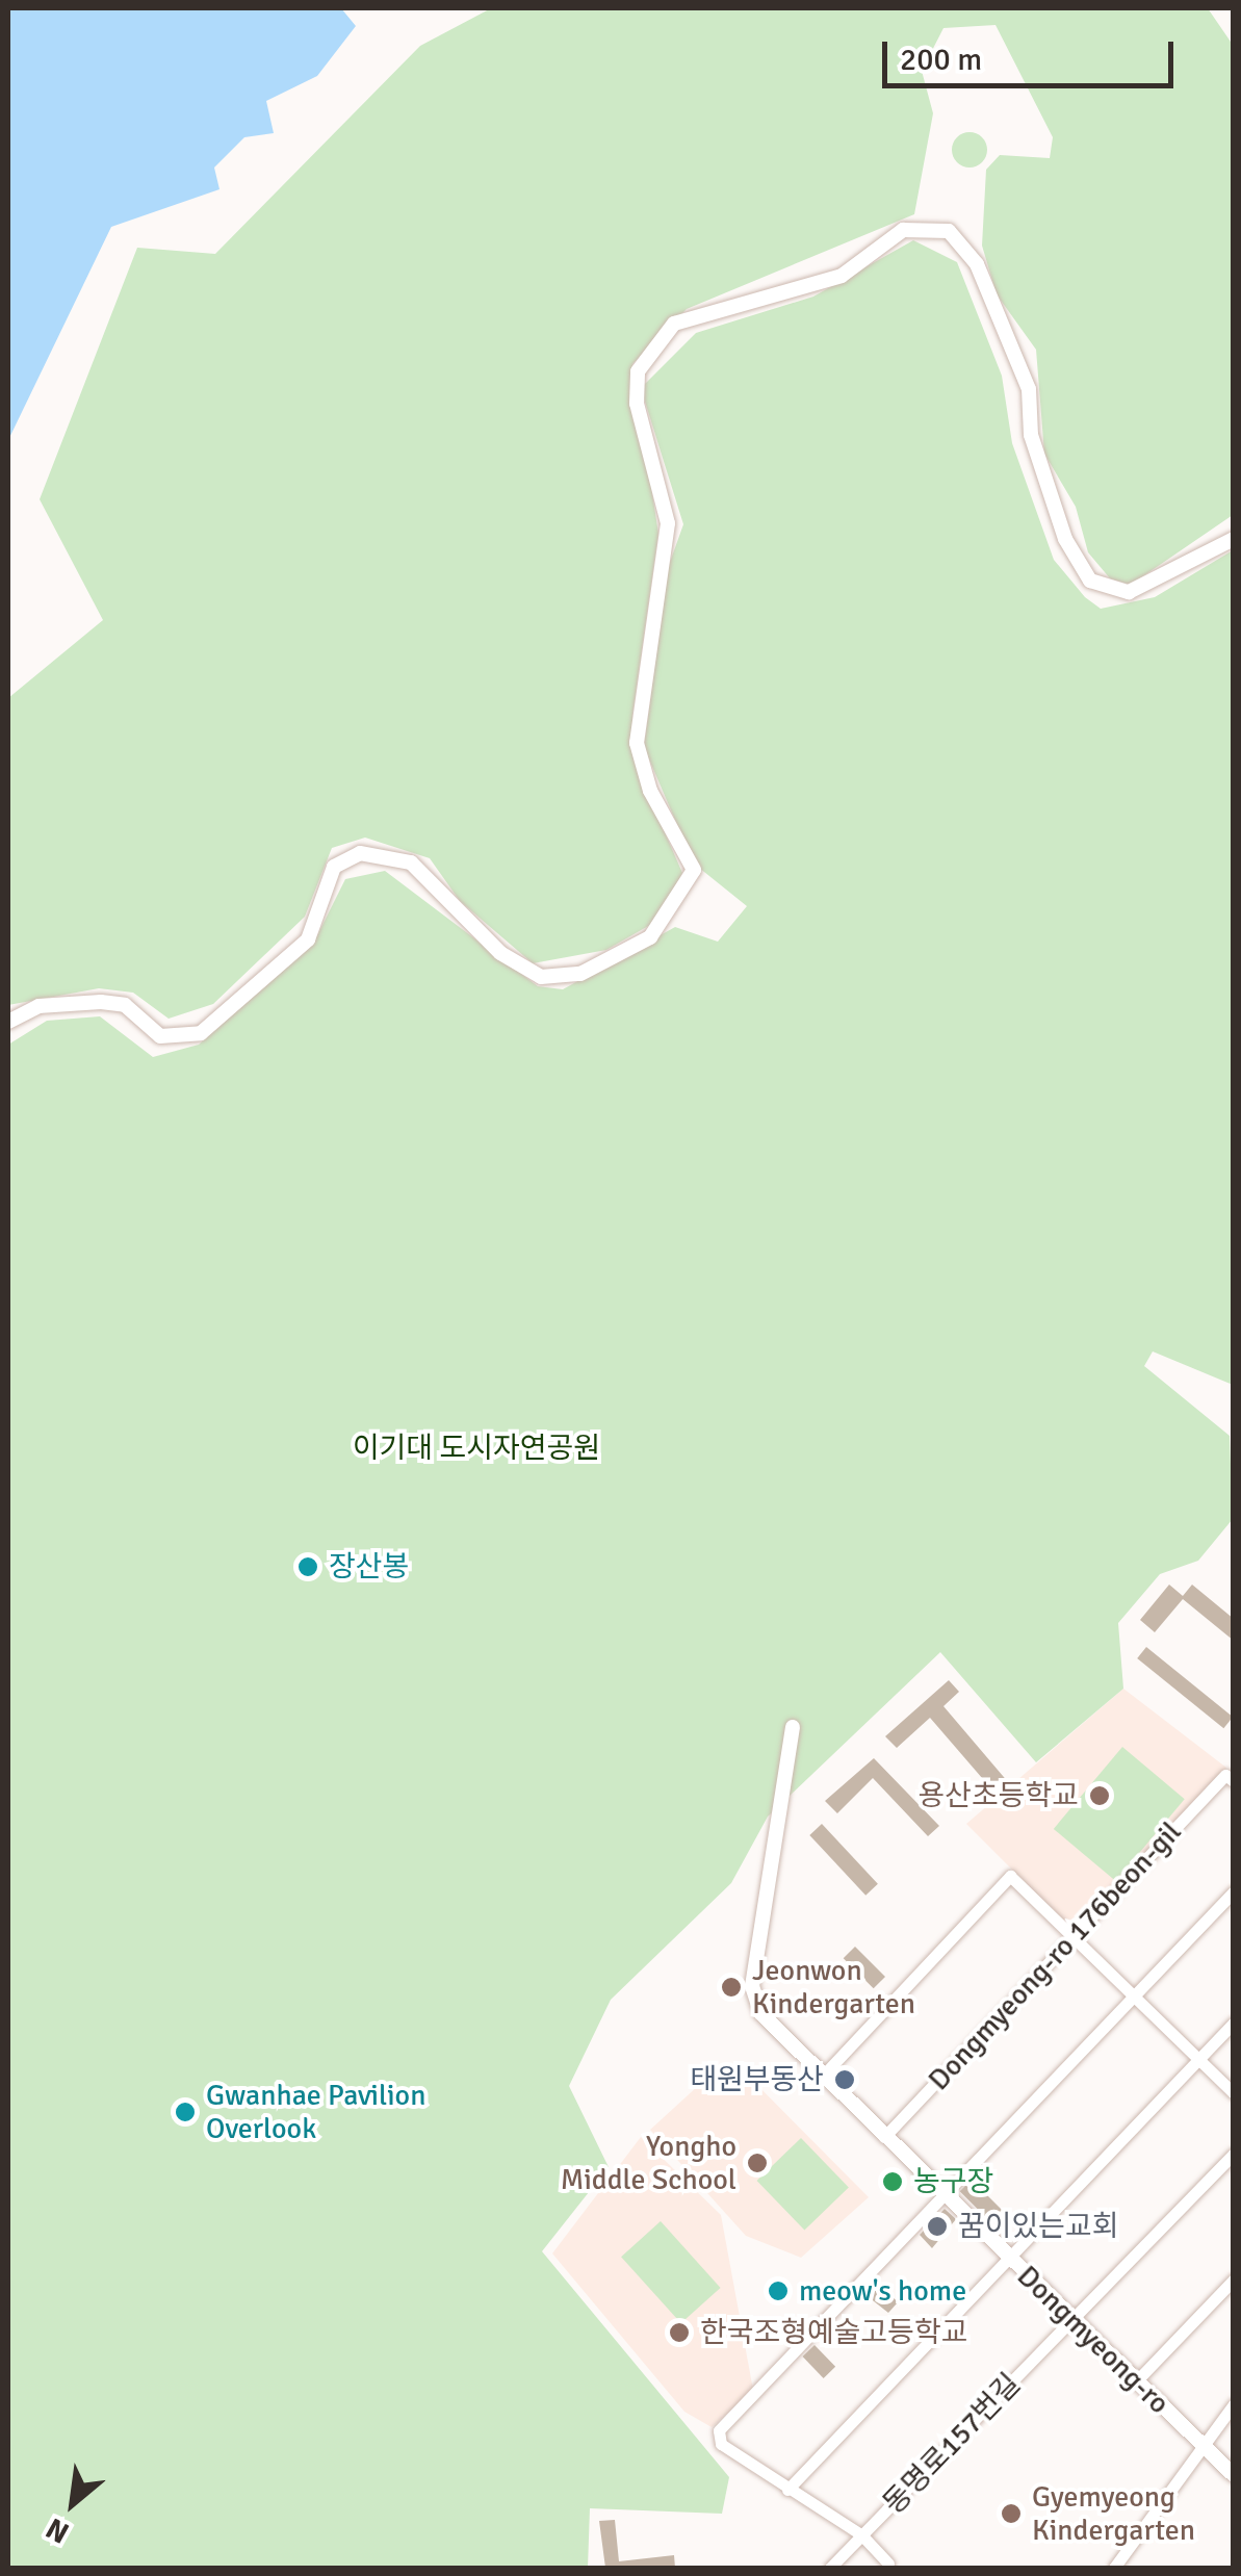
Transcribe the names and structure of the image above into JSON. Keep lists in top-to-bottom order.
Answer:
{
  "streets": {
    "street": ["Dongmyeong-ro 176beon-gil", "Dongmyeong-ro", "동명로157번길"]
  },
  "crossings": [
    ["Dongmyeong-ro 176beon-gil", "Dongmyeong-ro"],
    ["Dongmyeong-ro", "동명로157번길"]
  ],
  "parks": ["이기대 도시자연공원"],
  "places": [
    "장산봉",
    "용산초등학교",
    "Jeonwon Kindergarten",
    "태원부동산",
    "Gwanhae Pavilion Overlook",
    "Yongho Middle School",
    "농구장",
    "꿈이있는교회",
    "meow's home",
    "한국조형예술고등학교",
    "Gyemyeong Kindergarten"
  ],
  "scale_bar": "200 m",
  "north": "bottom left"
}
